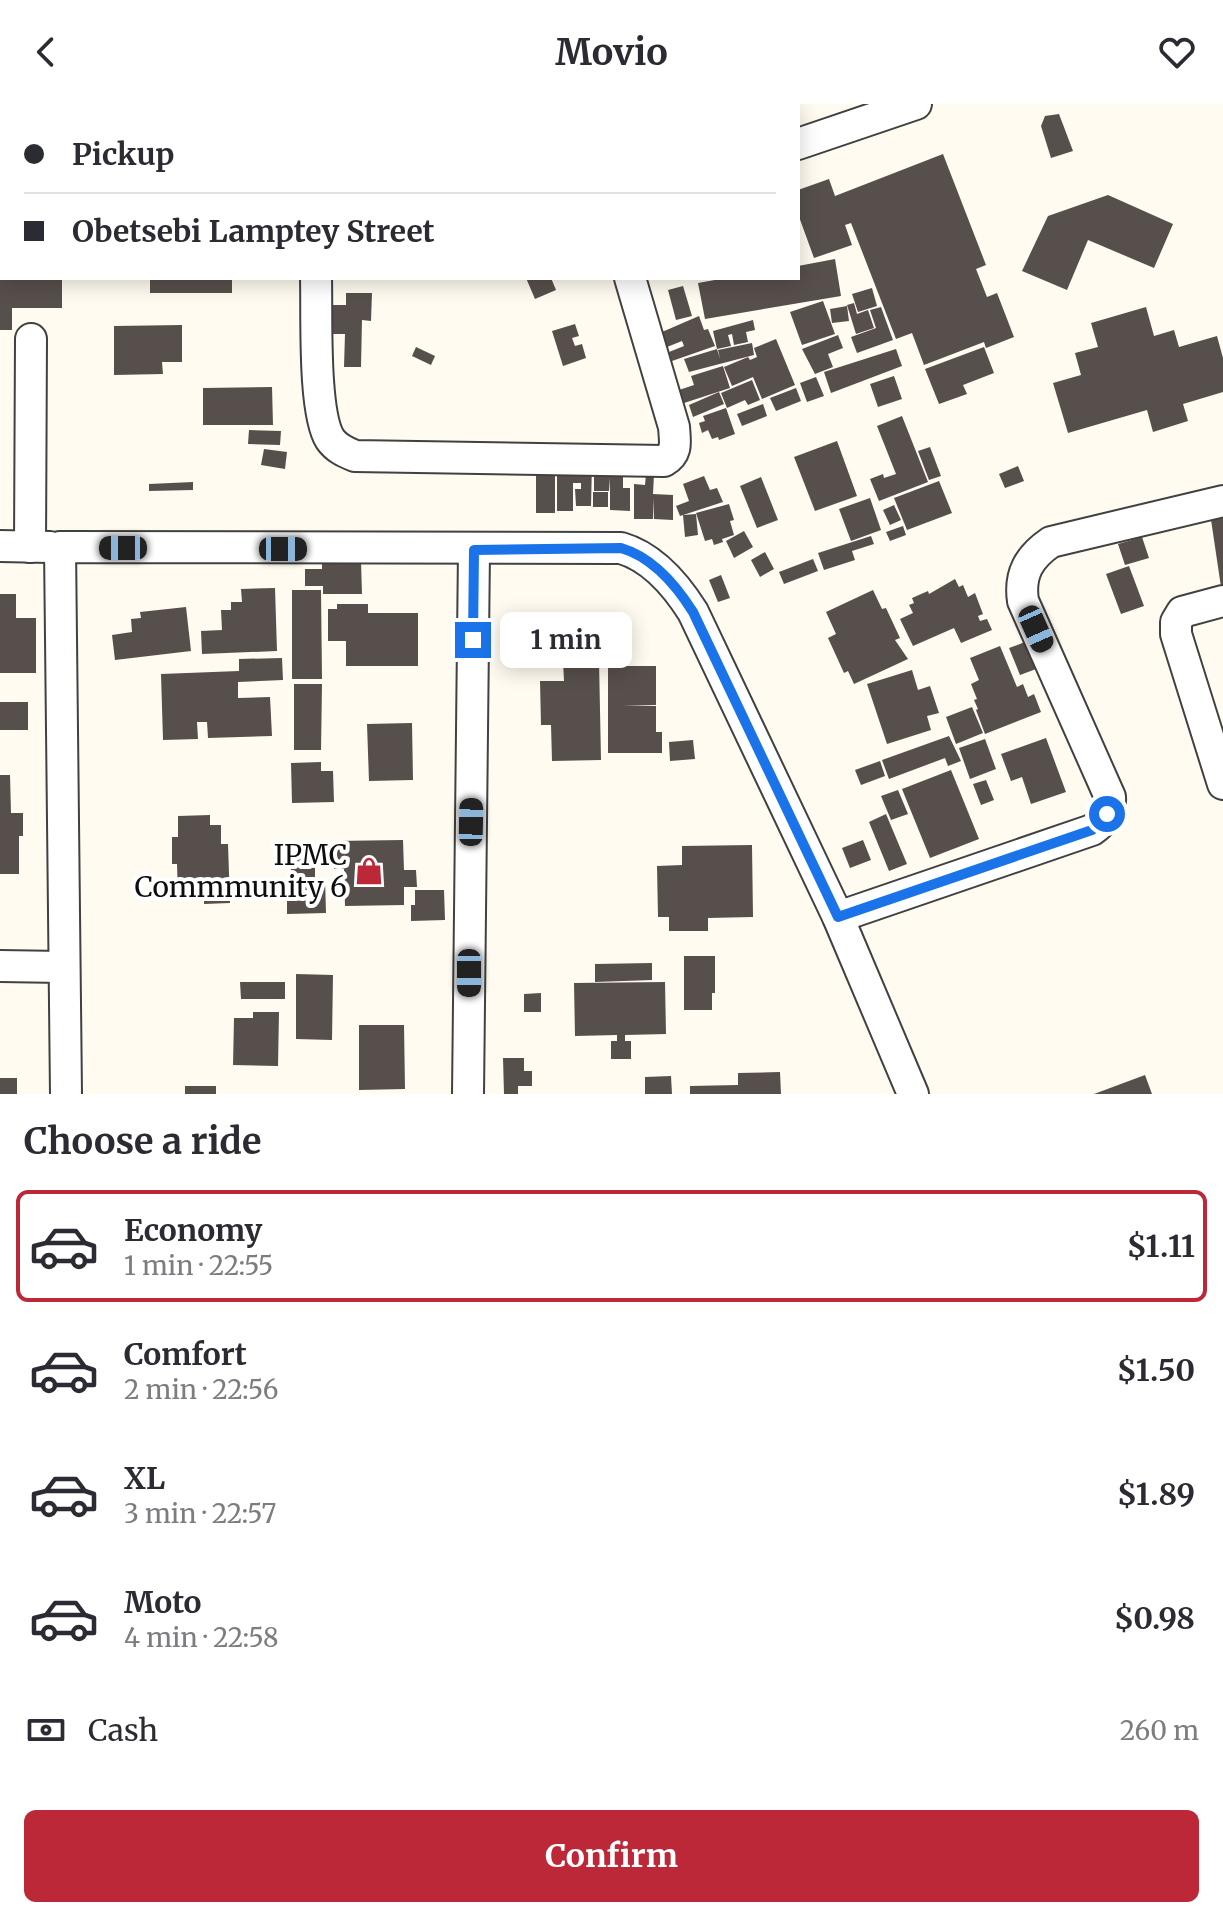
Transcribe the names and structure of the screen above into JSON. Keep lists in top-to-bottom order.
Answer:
{
  "places": {
    "shop": ["IPMC Commmunity 6"]
  },
  "page": {
    "header": "Movio",
    "banner": ["Pickup", "Obetsebi Lamptey Street"],
    "bubble": "1 min",
    "heading": "Choose a ride",
    "list": [
      {
        "name": "Economy",
        "note": "1 min · 22:55",
        "value": "$1.11"
      },
      {
        "name": "Comfort",
        "note": "2 min · 22:56",
        "value": "$1.50"
      },
      {
        "name": "XL",
        "note": "3 min · 22:57",
        "value": "$1.89"
      },
      {
        "name": "Moto",
        "note": "4 min · 22:58",
        "value": "$0.98"
      }
    ],
    "pay": ["Cash", "260 m"],
    "buttons": "Confirm"
  }
}
